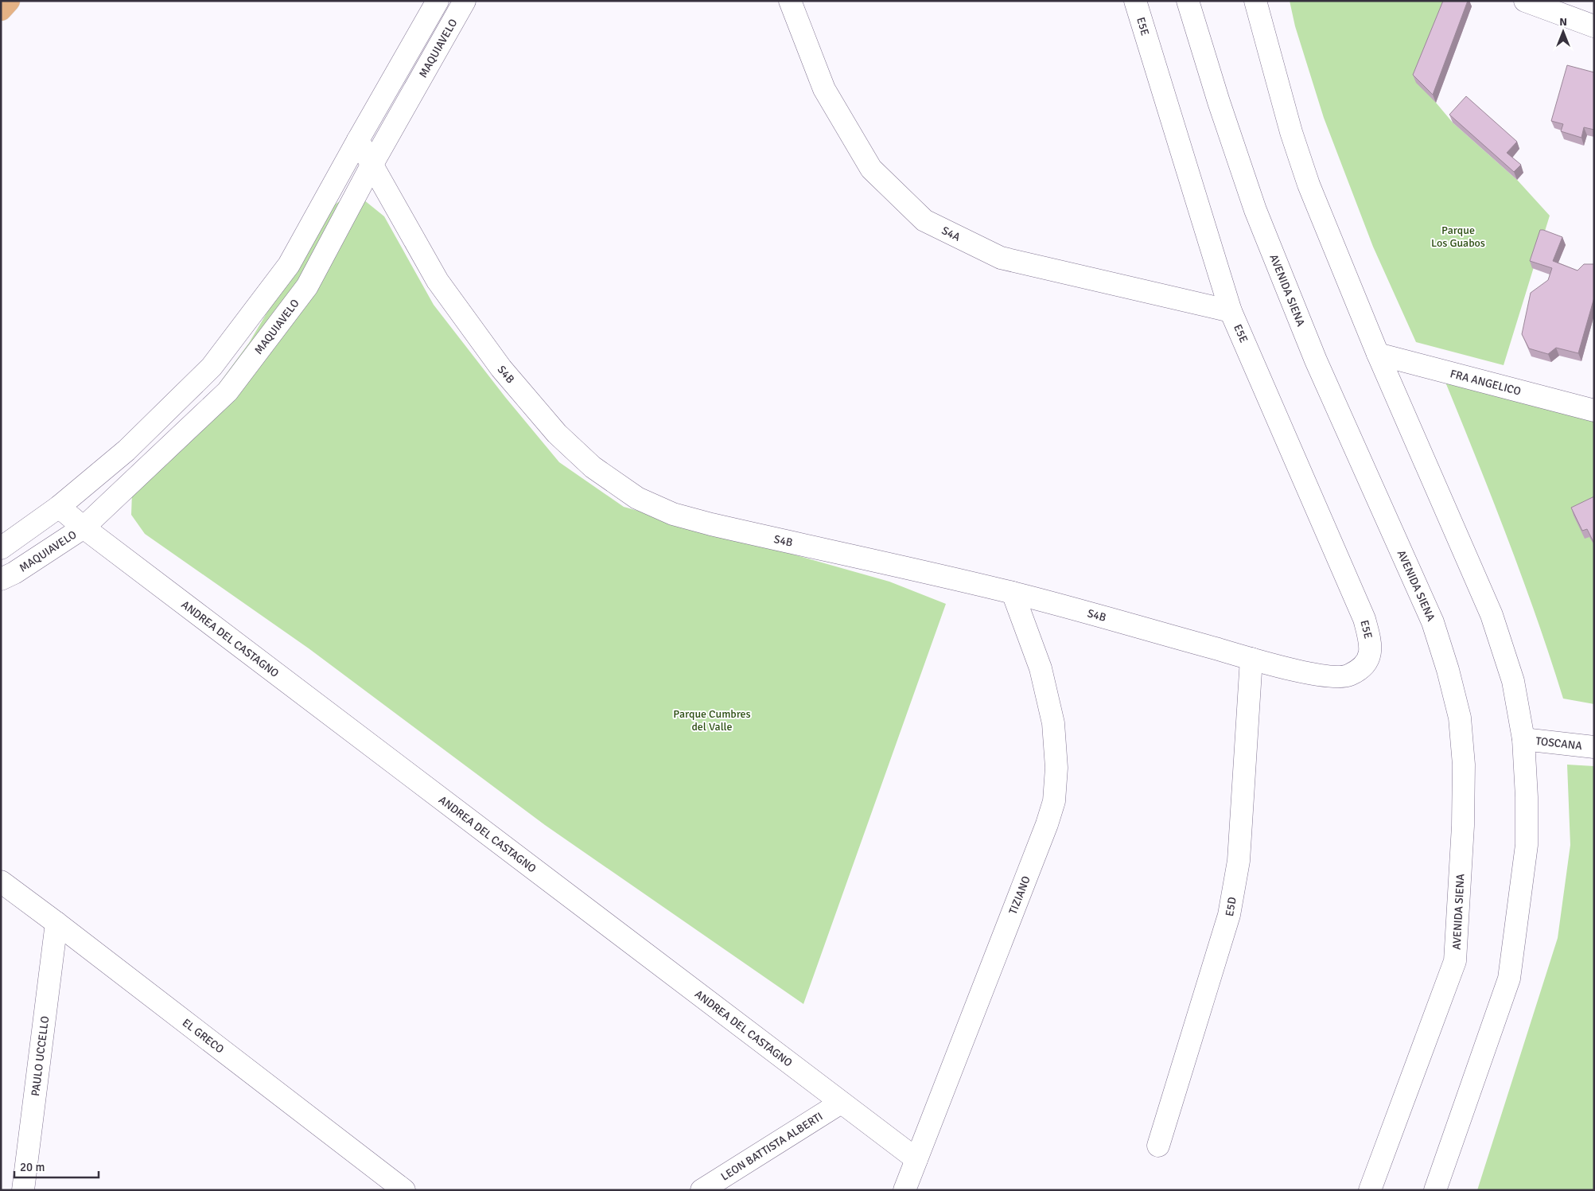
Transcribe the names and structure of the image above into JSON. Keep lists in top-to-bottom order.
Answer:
{
  "streets": {
    "street": [
      "E5E",
      "MAQUIAVELO",
      "S4A",
      "AVENIDA SIENA",
      "S4B",
      "FRA ANGELICO",
      "ANDREA DEL CASTAGNO",
      "TOSCANA",
      "TIZIANO",
      "E5D",
      "EL GRECO",
      "PAULO UCCELLO",
      "LEON BATTISTA ALBERTI"
    ]
  },
  "crossings": [
    ["E5E", "S4A"],
    ["E5E", "S4B"],
    ["MAQUIAVELO", "S4B"],
    ["MAQUIAVELO", "ANDREA DEL CASTAGNO"],
    ["S4B", "TIZIANO"],
    ["S4B", "E5D"],
    ["ANDREA DEL CASTAGNO", "TIZIANO"],
    ["ANDREA DEL CASTAGNO", "LEON BATTISTA ALBERTI"],
    ["EL GRECO", "PAULO UCCELLO"]
  ],
  "parks": ["Parque Los Guabos", "Parque Cumbres del Valle"],
  "scale_bar": "20 m",
  "north": "top"
}
